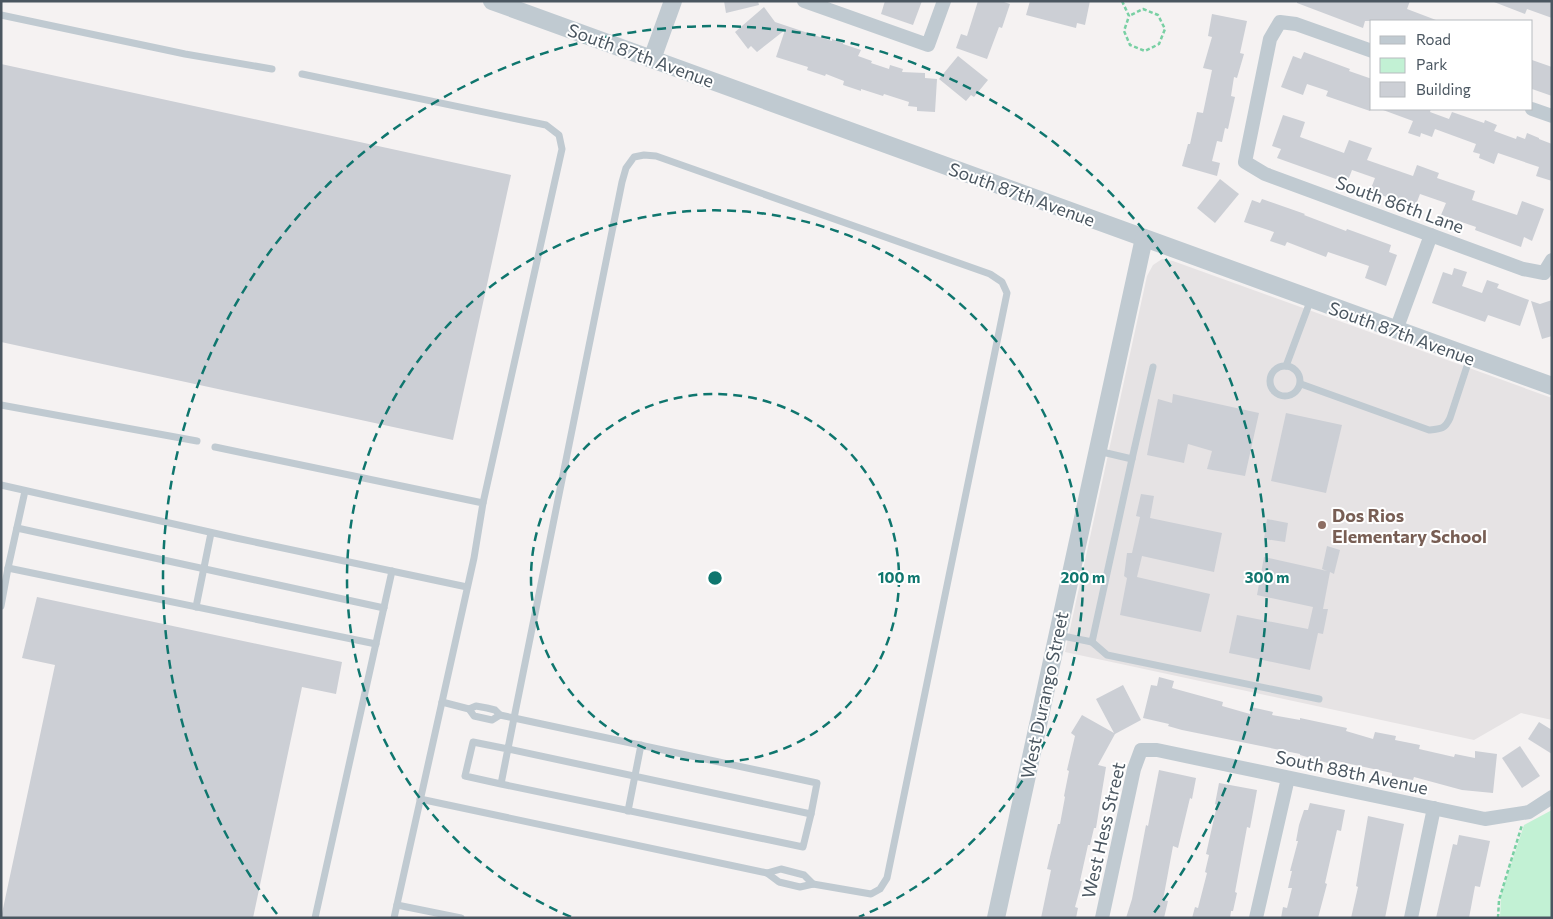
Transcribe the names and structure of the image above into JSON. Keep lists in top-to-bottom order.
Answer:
{
  "streets": {
    "street": [
      "South 87th Avenue",
      "South 86th Lane",
      "West Durango Street",
      "South 88th Avenue",
      "West Hess Street"
    ]
  },
  "crossings": [
    ["South 87th Avenue", "West Durango Street"],
    ["South 88th Avenue", "West Hess Street"]
  ],
  "places": ["Dos Rios Elementary School"],
  "legend": ["Road", "Park", "Building"],
  "rings": ["100 m", "200 m", "300 m"]
}
